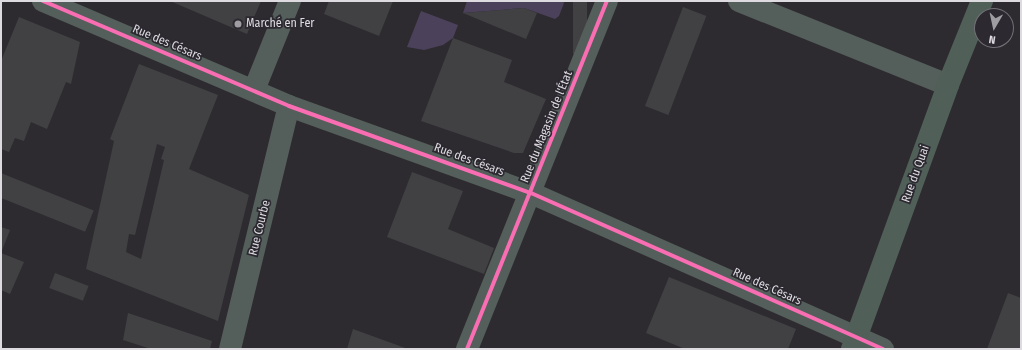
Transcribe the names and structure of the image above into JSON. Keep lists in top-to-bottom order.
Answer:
{
  "streets": {
    "street": [
      "Rue des Césars",
      "Rue du Magasin de l'État",
      "Rue du Quai",
      "Rue Courbe"
    ]
  },
  "crossings": [
    ["Rue des Césars", "Rue du Magasin de l'État"],
    ["Rue des Césars", "Rue du Quai"],
    ["Rue des Césars", "Rue Courbe"]
  ],
  "places": ["Marché en Fer"],
  "north": "bottom"
}
